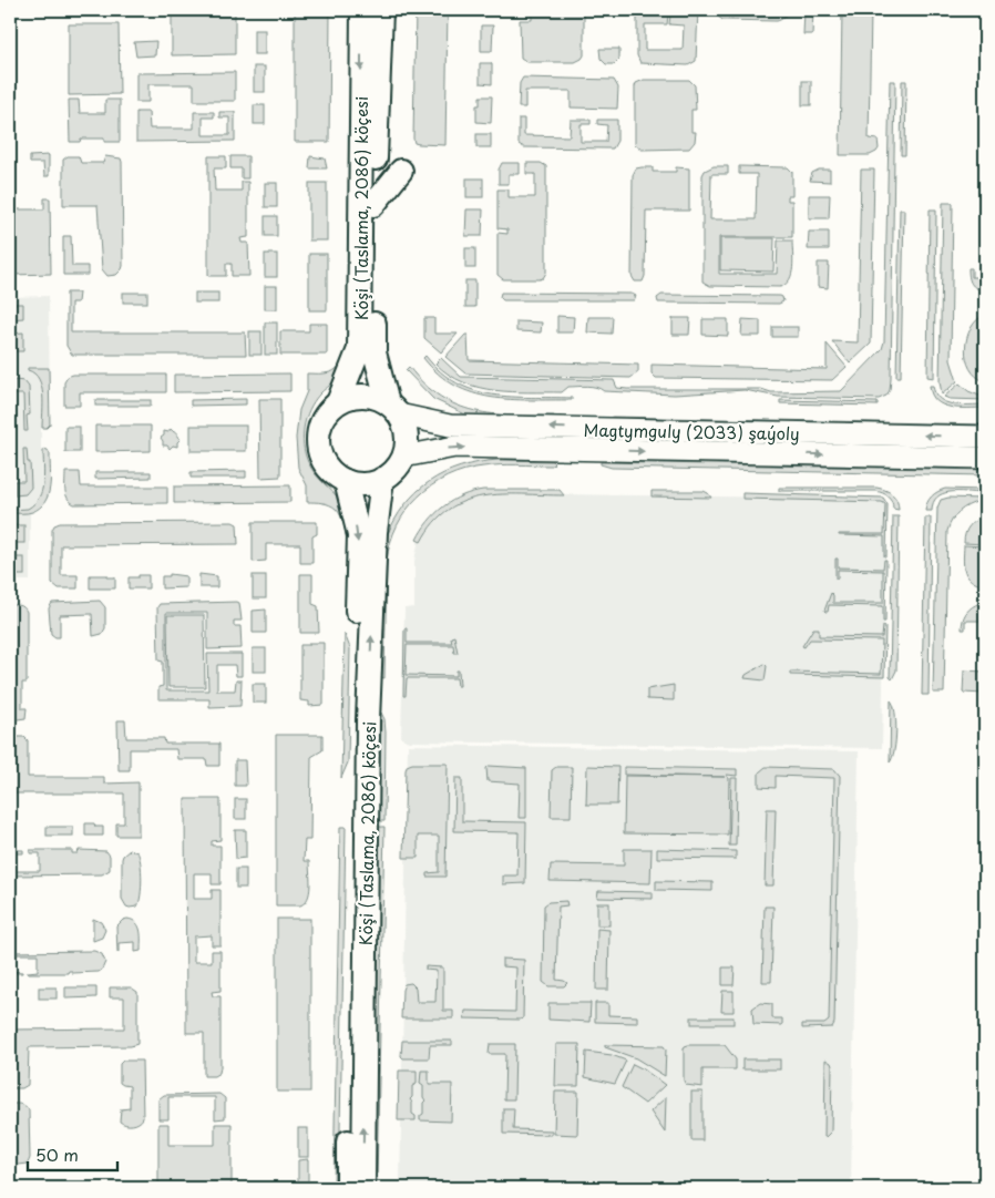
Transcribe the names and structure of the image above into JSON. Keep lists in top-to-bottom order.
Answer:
{
  "streets": {
    "main road": ["Köşi (Taslama, 2086) köçesi", "Magtymguly (2033) şaýoly"]
  },
  "crossings": [
    ["Köşi (Taslama, 2086) köçesi", "Magtymguly (2033) şaýoly"]
  ],
  "scale_bar": "50 m"
}
